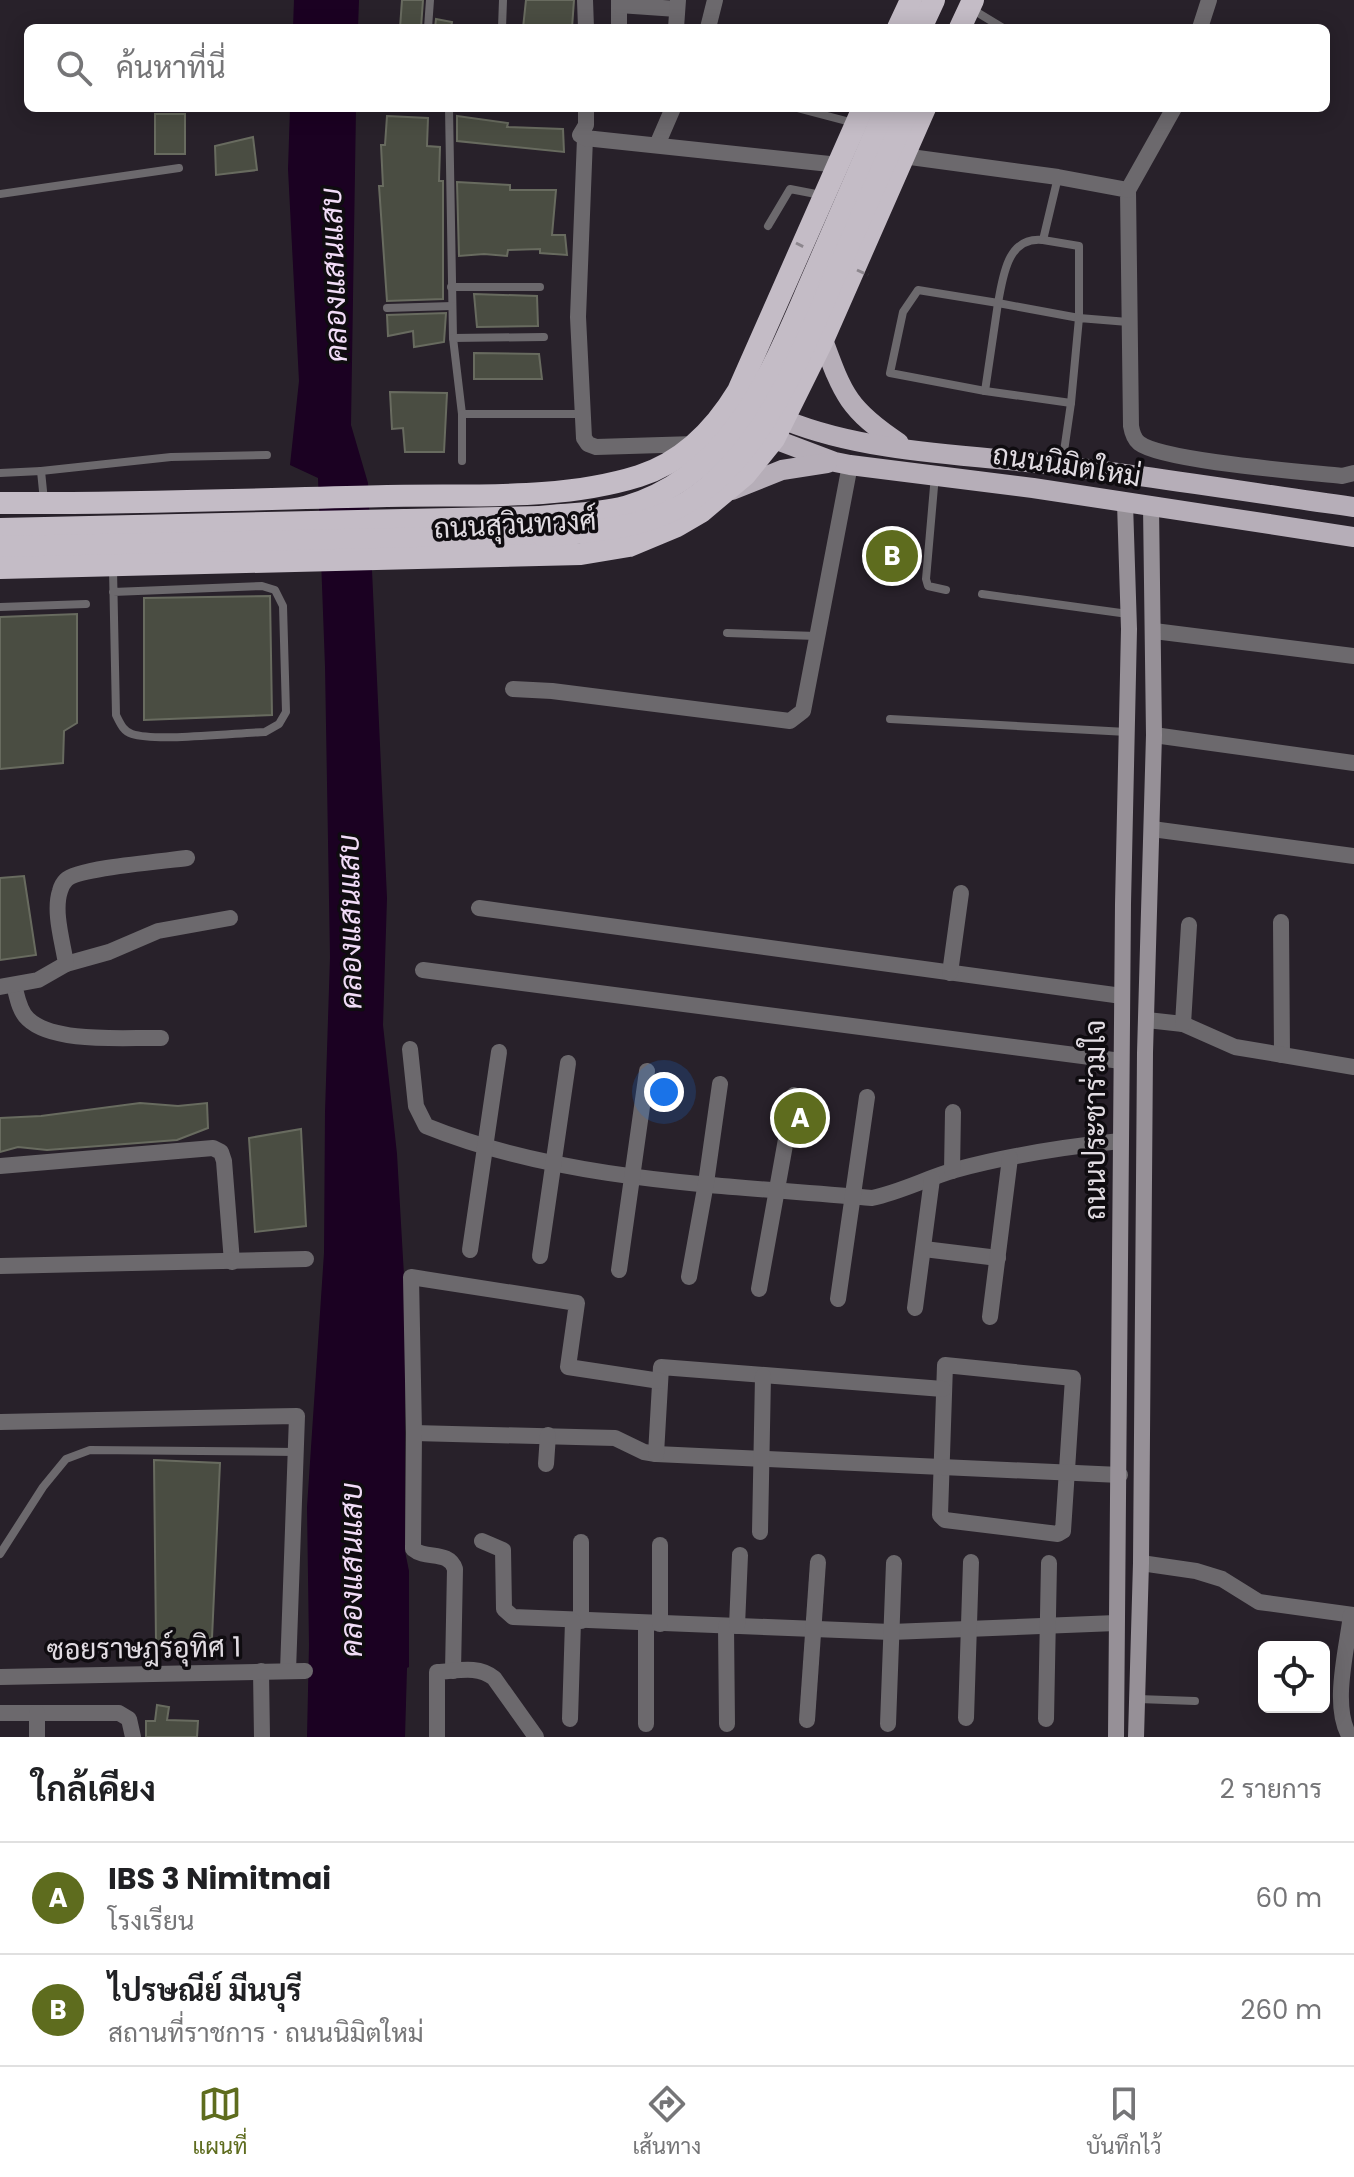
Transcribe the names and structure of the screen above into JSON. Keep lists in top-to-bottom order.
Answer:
{
  "streets": {
    "highway": ["ถนนสุวินทวงศ์"],
    "main road": ["ถนนนิมิตใหม่", "ถนนประชาร่วมใจ"],
    "street": ["ซอยราษฎร์อุทิศ 1"]
  },
  "crossings": [
    ["ถนนนิมิตใหม่", "ถนนสุวินทวงศ์"],
    ["ถนนนิมิตใหม่", "ถนนประชาร่วมใจ"]
  ],
  "water": ["คลองแสนแสบ"],
  "page": {
    "search": "ค้นหาที่นี่",
    "pins": ["B", "A"],
    "heading": ["ใกล้เคียง", "2 รายการ"],
    "list": [
      {
        "mark": "A",
        "name": "IBS 3 Nimitmai",
        "note": "โรงเรียน",
        "value": "60 m"
      },
      {
        "mark": "B",
        "name": "ไปรษณีย์ มีนบุรี",
        "note": "สถานที่ราชการ · ถนนนิมิตใหม่",
        "value": "260 m"
      }
    ],
    "nav": ["แผนที่", "เส้นทาง", "บันทึกไว้"]
  }
}
